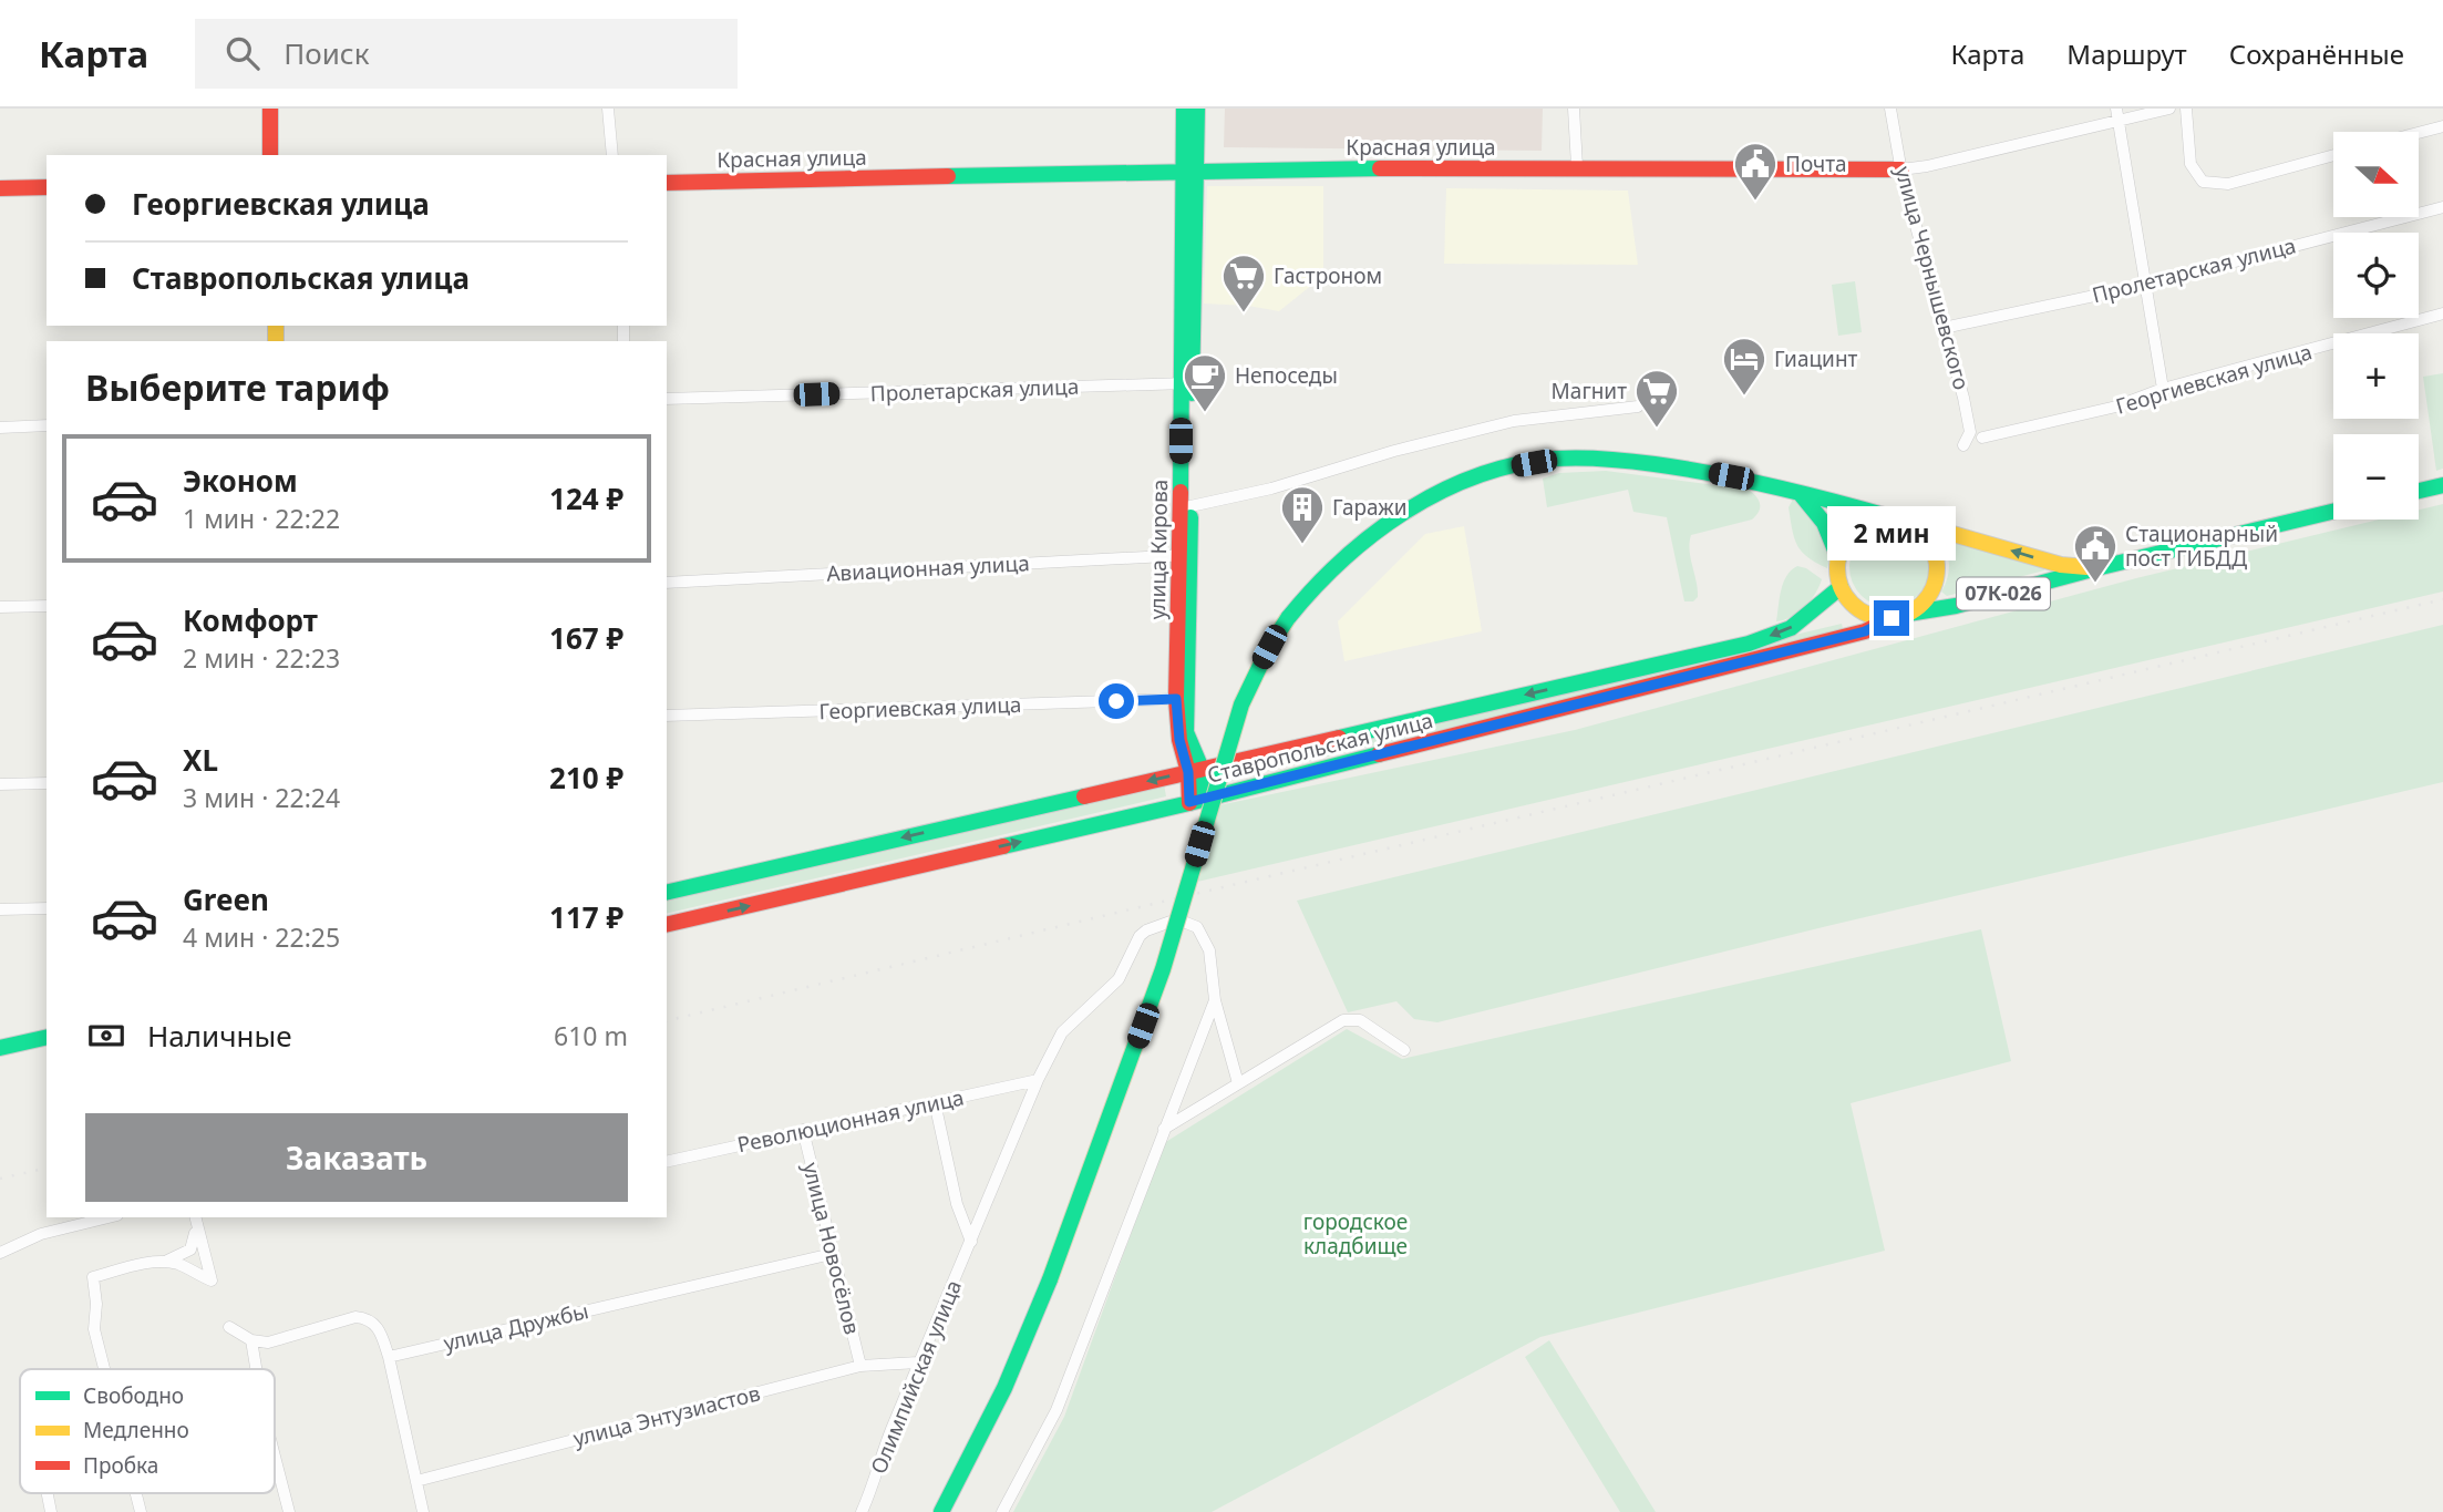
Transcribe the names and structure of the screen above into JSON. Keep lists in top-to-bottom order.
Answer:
{
  "streets": {
    "main road": [
      "Красная улица",
      "улица Кирова",
      "07К-026",
      "Ставропольская улица"
    ],
    "street": [
      "Пролетарская улица",
      "улица Чернышевского",
      "Георгиевская улица",
      "Авиационная улица",
      "Революционная улица",
      "улица Новосёлов",
      "улица Дружбы",
      "Олимпийская улица",
      "улица Энтузиастов"
    ]
  },
  "crossings": [
    ["Красная улица", "улица Чернышевского"],
    ["Красная улица", "улица Кирова"],
    ["Пролетарская улица", "улица Чернышевского"],
    ["Пролетарская улица", "улица Кирова"],
    ["Георгиевская улица", "улица Кирова"],
    ["улица Кирова", "Авиационная улица"],
    ["улица Кирова", "Ставропольская улица"],
    ["07К-026", "Ставропольская улица"],
    ["Революционная улица", "улица Новосёлов"],
    ["Революционная улица", "Олимпийская улица"],
    ["улица Новосёлов", "улица Дружбы"],
    ["улица Новосёлов", "улица Энтузиастов"],
    ["Олимпийская улица", "улица Энтузиастов"]
  ],
  "parks": ["городское кладбище"],
  "places": {
    "public building": ["Почта", "Стационарный пост ГИБДД"],
    "supermarket": ["Гастроном", "Магнит"],
    "hotel": ["Гиацинт"],
    "cafe": ["Непоседы"],
    "building": ["Гаражи"]
  },
  "legend": ["Свободно", "Медленно", "Пробка"],
  "north": "right",
  "page": {
    "header": "Карта",
    "search": "Поиск",
    "nav": ["Карта", "Маршрут", "Сохранённые"],
    "map_buttons": ["+", "−"],
    "banner": ["Георгиевская улица", "Ставропольская улица"],
    "heading": "Выберите тариф",
    "list": [
      {
        "name": "Эконом",
        "note": "1 мин · 22:22",
        "value": "124 ₽"
      },
      {
        "name": "Комфорт",
        "note": "2 мин · 22:23",
        "value": "167 ₽"
      },
      {
        "name": "XL",
        "note": "3 мин · 22:24",
        "value": "210 ₽"
      },
      {
        "name": "Green",
        "note": "4 мин · 22:25",
        "value": "117 ₽"
      }
    ],
    "bubble": "2 мин",
    "pay": ["Наличные", "610 m"],
    "buttons": "Заказать"
  }
}
